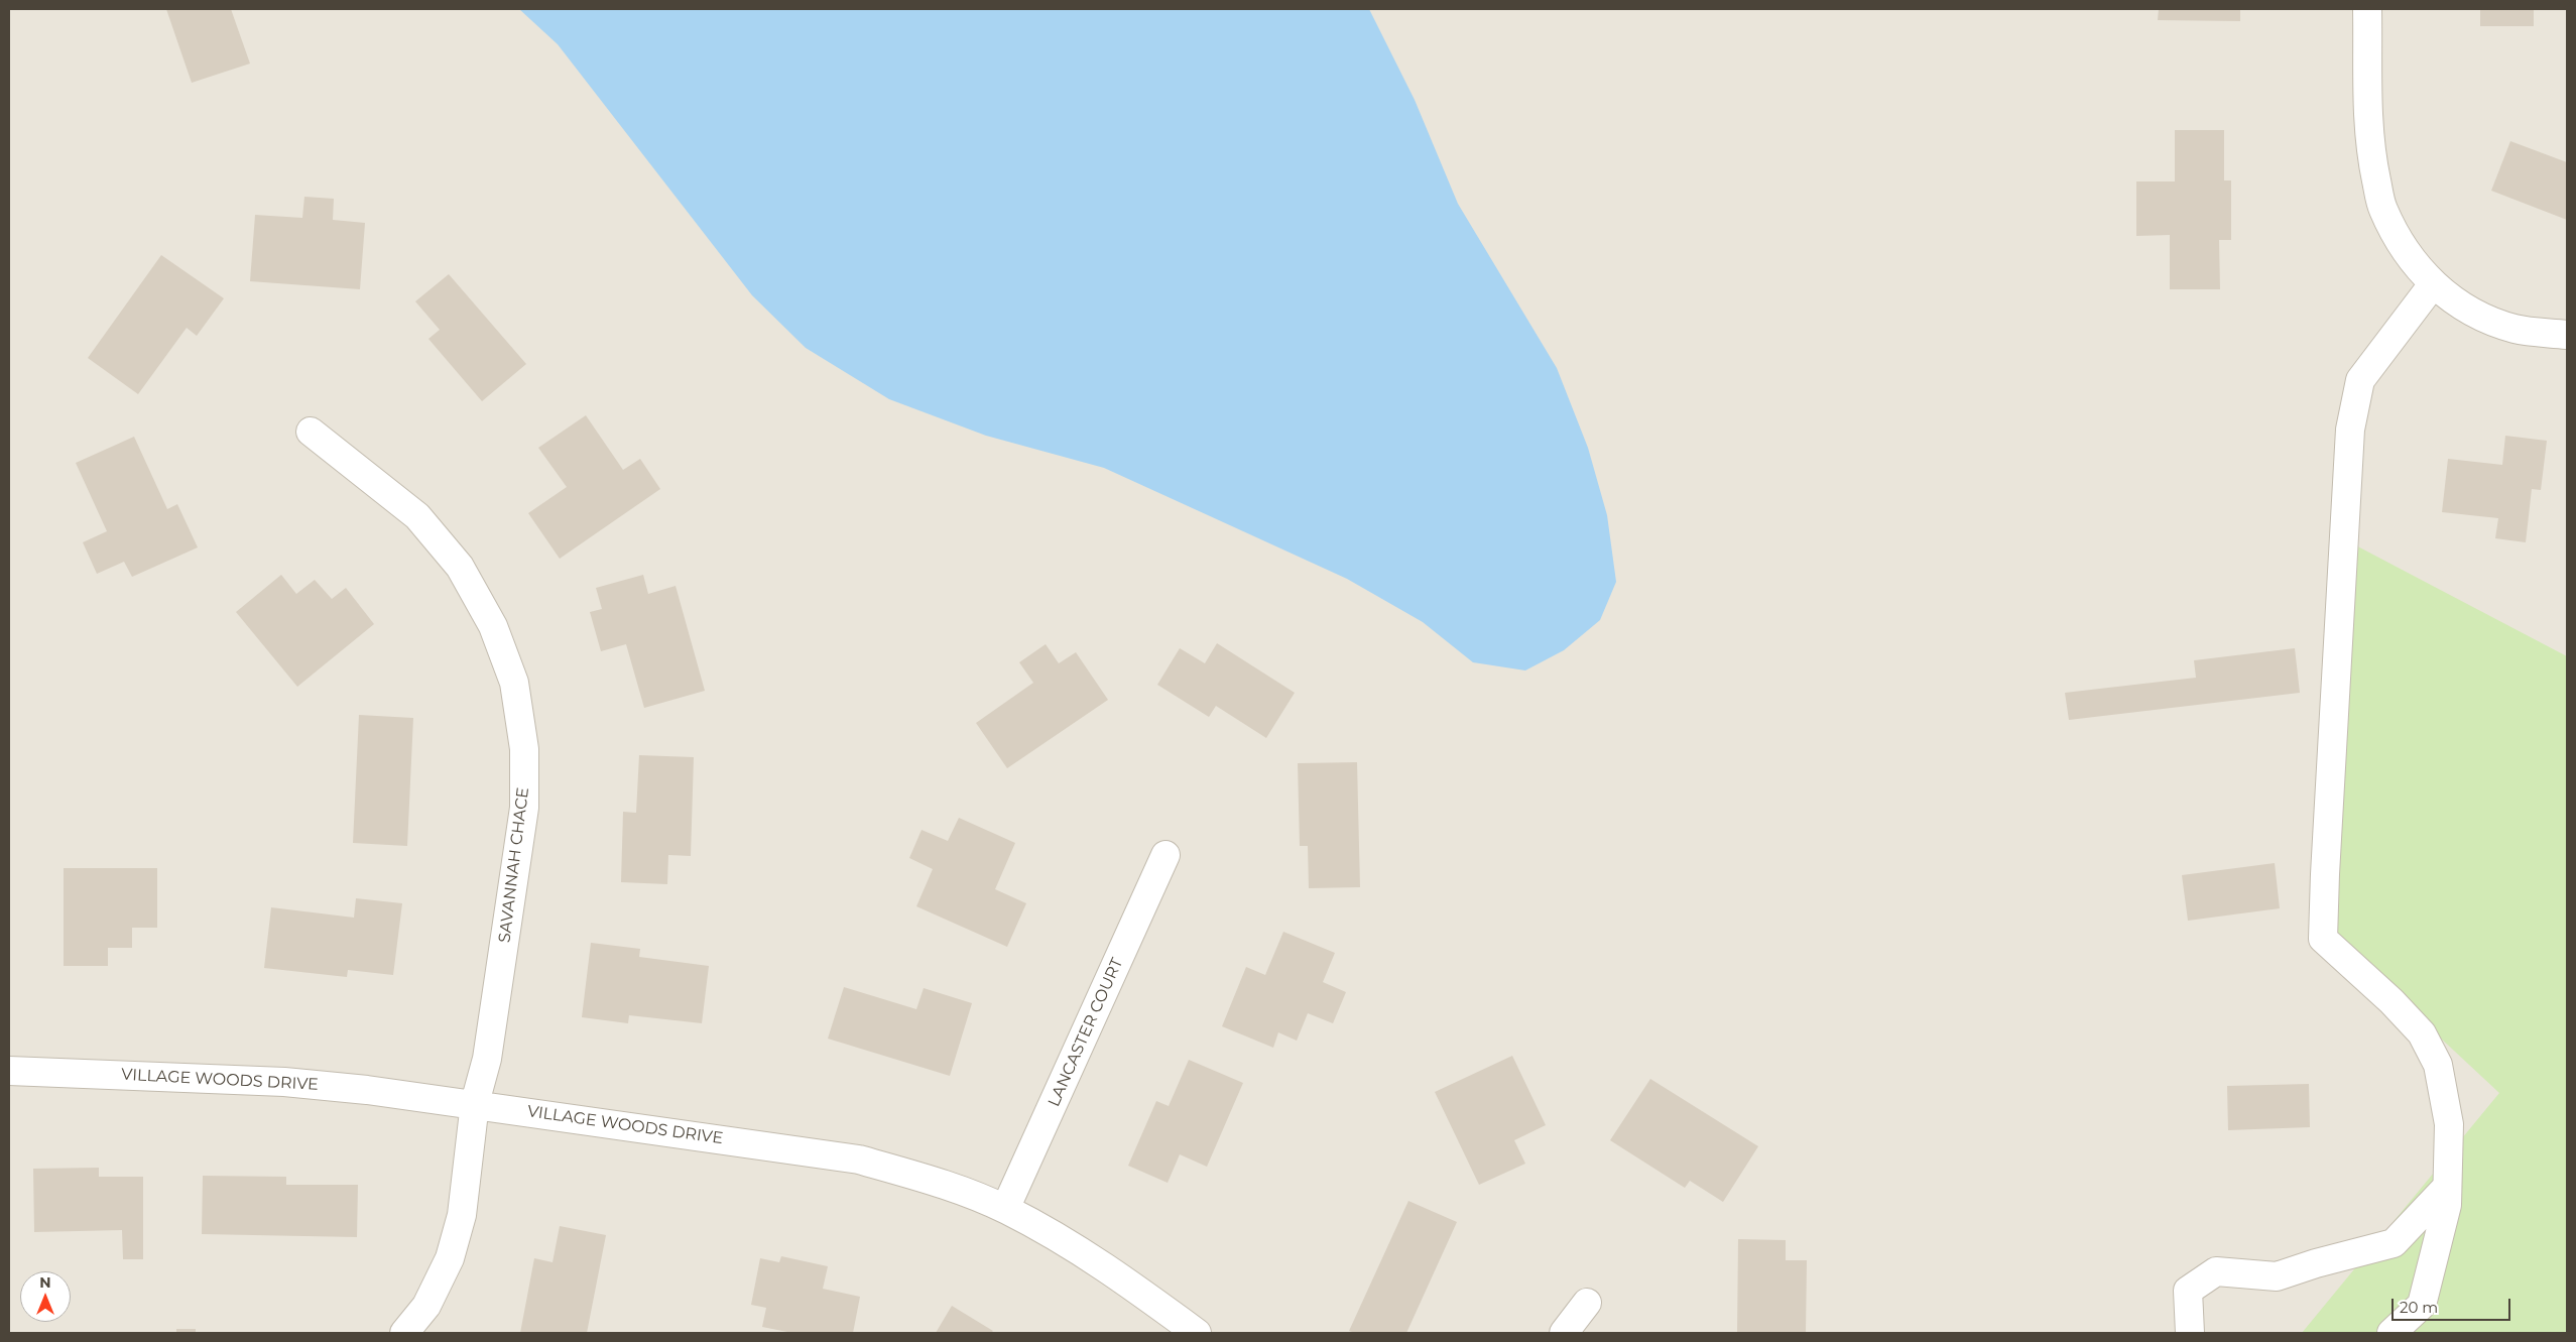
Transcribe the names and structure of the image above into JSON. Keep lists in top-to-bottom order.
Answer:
{
  "streets": {
    "street": ["SAVANNAH CHACE", "LANCASTER COURT", "VILLAGE WOODS DRIVE"]
  },
  "crossings": [
    ["SAVANNAH CHACE", "VILLAGE WOODS DRIVE"],
    ["LANCASTER COURT", "VILLAGE WOODS DRIVE"]
  ],
  "scale_bar": "20 m",
  "north": "top"
}
